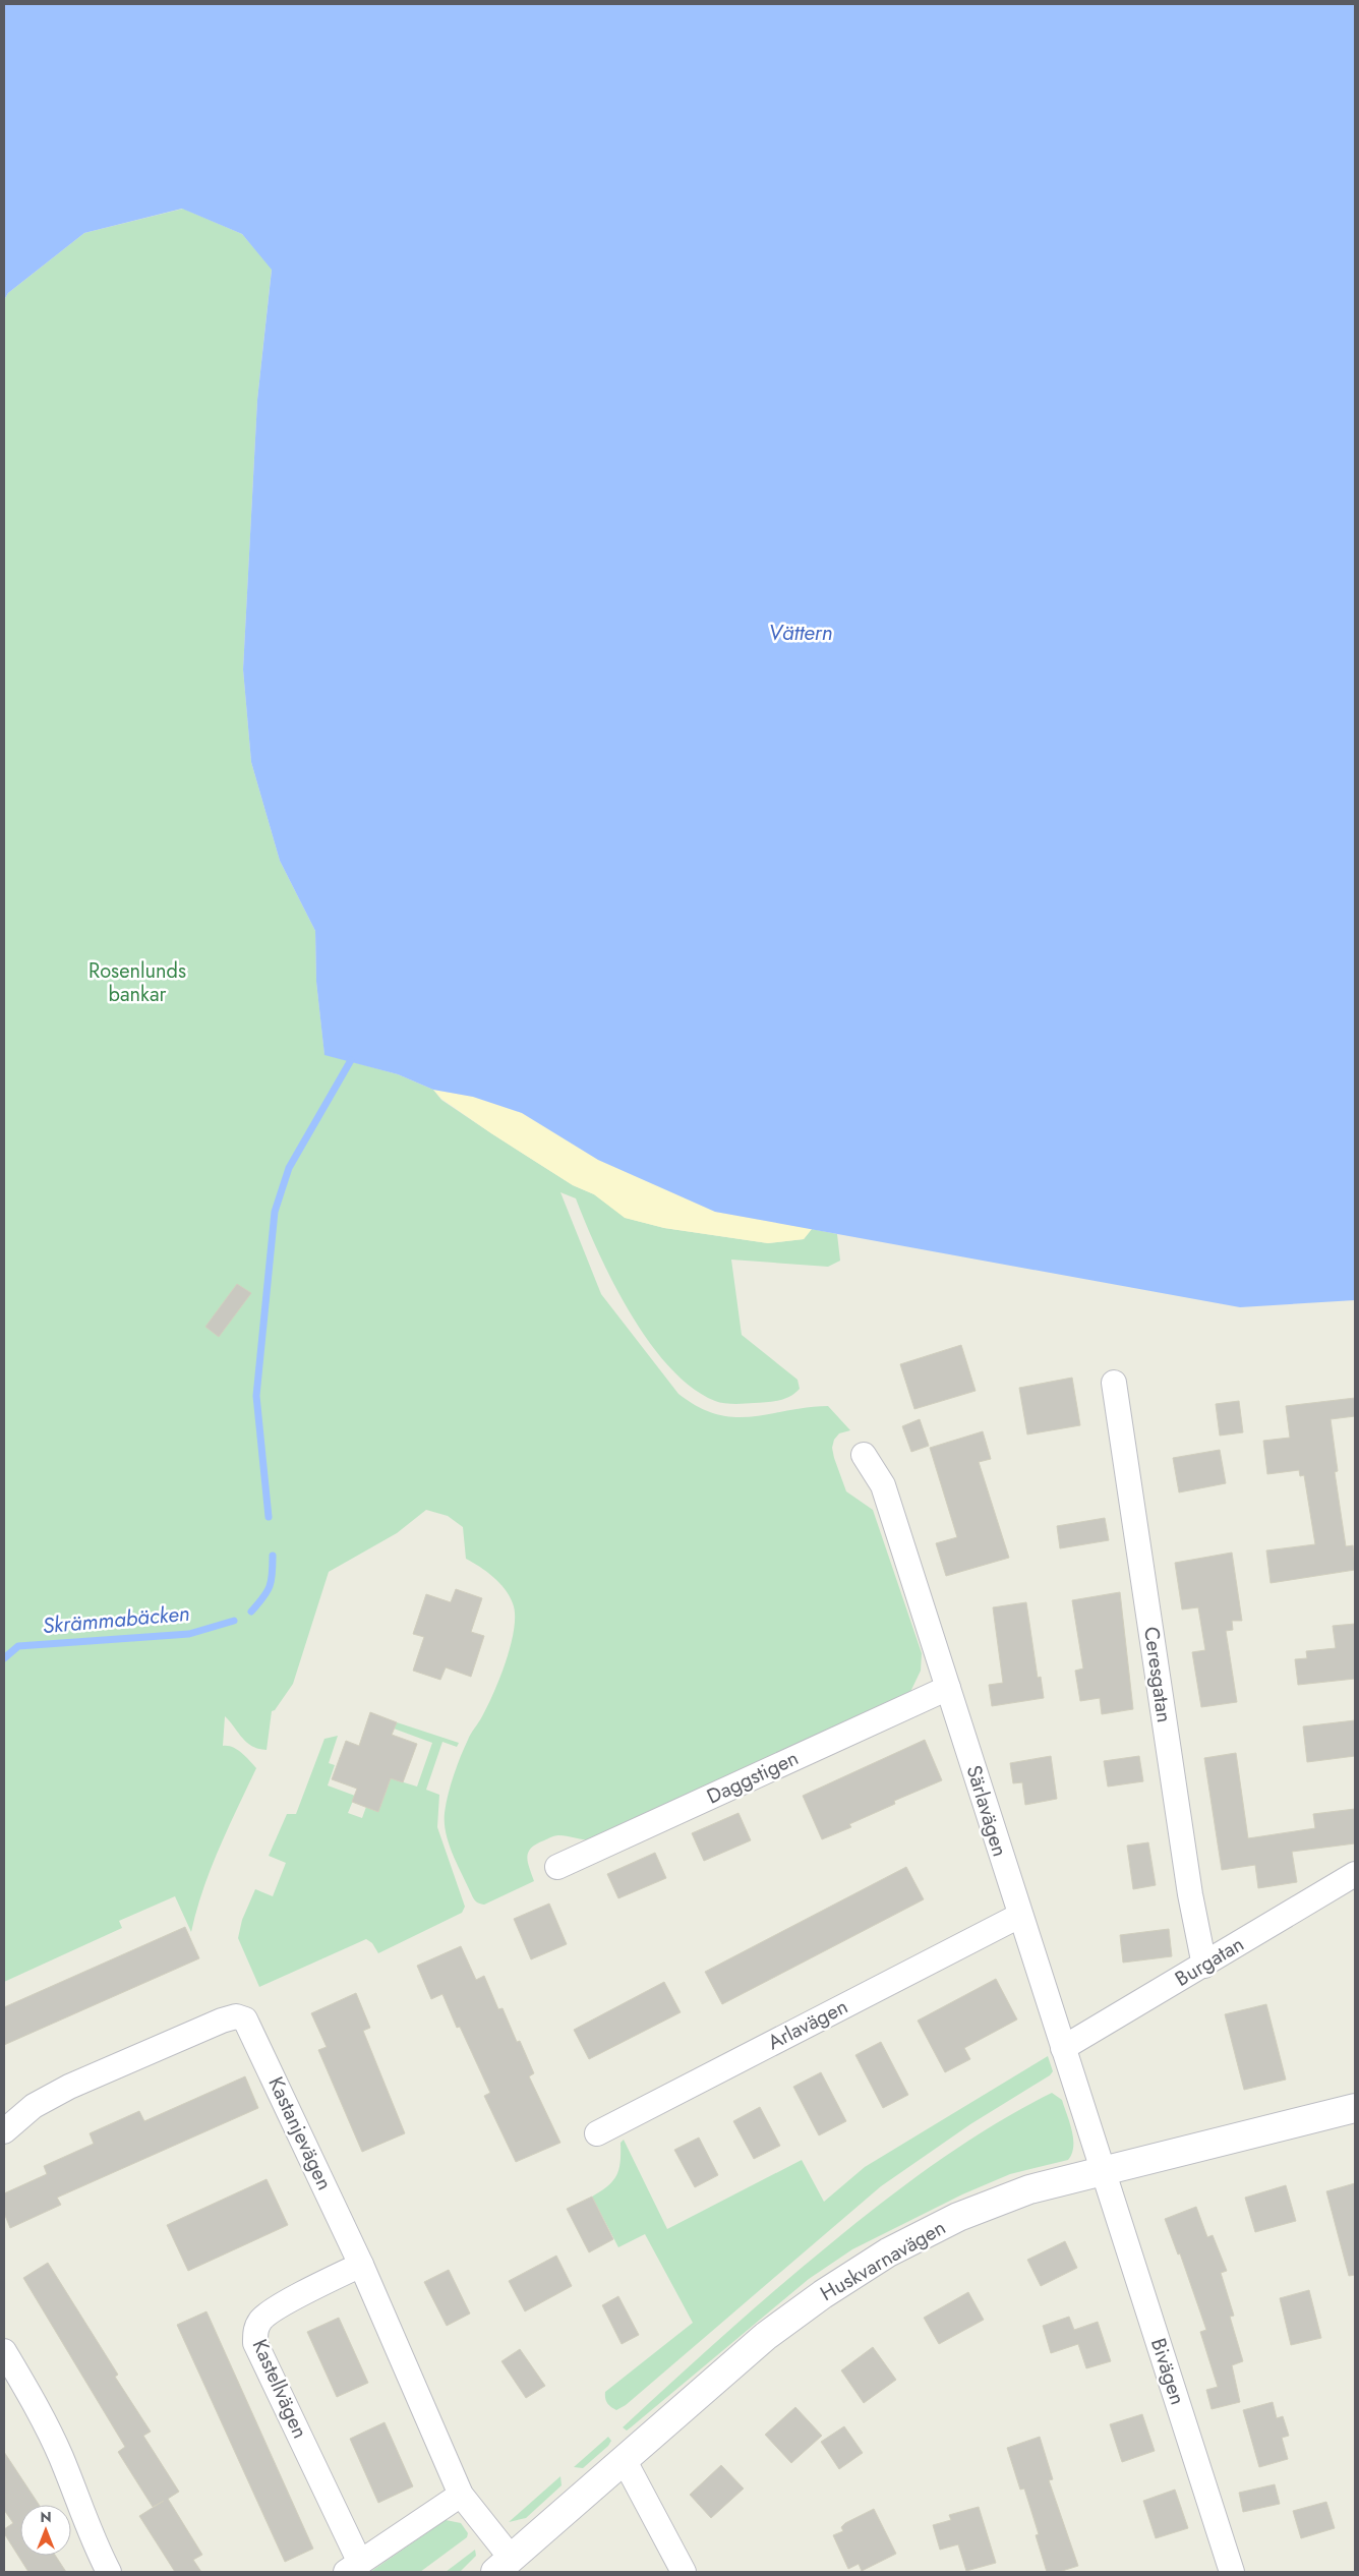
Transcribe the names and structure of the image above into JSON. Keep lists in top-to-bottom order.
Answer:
{
  "streets": {
    "street": [
      "Ceresgatan",
      "Daggstigen",
      "Särlavägen",
      "Burgatan",
      "Arlavägen",
      "Kastanjevägen",
      "Huskvarnavägen",
      "Bivägen",
      "Kastellvägen"
    ]
  },
  "crossings": [
    ["Ceresgatan", "Burgatan"],
    ["Daggstigen", "Särlavägen"],
    ["Särlavägen", "Burgatan"],
    ["Särlavägen", "Arlavägen"],
    ["Särlavägen", "Huskvarnavägen"],
    ["Särlavägen", "Bivägen"],
    ["Kastanjevägen", "Huskvarnavägen"],
    ["Kastanjevägen", "Kastellvägen"],
    ["Huskvarnavägen", "Bivägen"]
  ],
  "water": ["Vättern", "Skrämmabäcken"],
  "parks": ["Rosenlunds bankar"],
  "north": "top"
}
